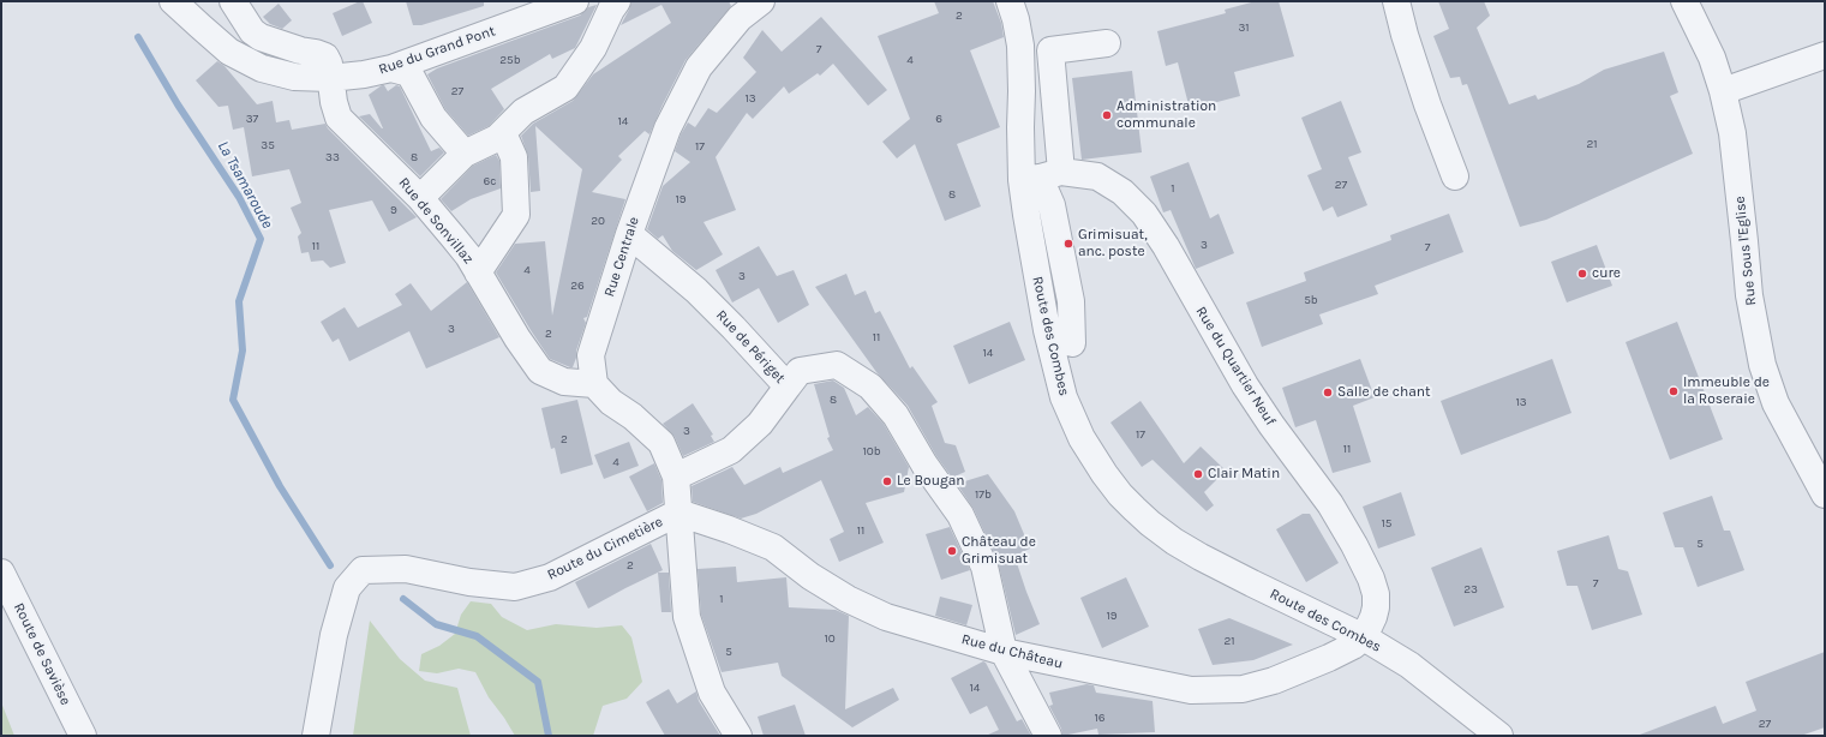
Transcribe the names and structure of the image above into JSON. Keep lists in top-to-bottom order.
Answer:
{
  "streets": {
    "street": [
      "Rue du Grand Pont",
      "Rue de Sonvillaz",
      "Rue Sous l'Eglise",
      "Rue Centrale",
      "Route des Combes",
      "Rue de Périget",
      "Rue du Quartier Neuf",
      "Route du Cimetière",
      "Rue du Château",
      "Route de Savièse"
    ]
  },
  "crossings": [
    ["Rue du Grand Pont", "Rue de Sonvillaz"],
    ["Rue de Sonvillaz", "Rue Centrale"],
    ["Rue Centrale", "Rue de Périget"],
    ["Route des Combes", "Rue du Quartier Neuf"],
    ["Route des Combes", "Rue du Château"],
    ["Rue de Périget", "Rue du Château"],
    ["Rue du Quartier Neuf", "Rue du Château"],
    ["Route du Cimetière", "Rue du Château"]
  ],
  "water": ["La Tsamaroude"],
  "places": [
    "Administration communale",
    "Grimisuat, anc. poste",
    "cure",
    "Immeuble de la Roseraie",
    "Salle de chant",
    "Clair Matin",
    "Le Bougan",
    "Château de Grimisuat"
  ],
  "house_numbers": [
    "2",
    "31",
    "7",
    "25b",
    "4",
    "27",
    "13",
    "37",
    "6",
    "14",
    "21",
    "35",
    "17",
    "33",
    "8",
    "6c",
    "27",
    "1",
    "8",
    "19",
    "9",
    "20",
    "3",
    "11",
    "7",
    "4",
    "3",
    "26",
    "5b",
    "3",
    "2",
    "11",
    "14",
    "8",
    "13",
    "3",
    "17",
    "2",
    "11",
    "10b",
    "4",
    "17b",
    "15",
    "11",
    "5",
    "2",
    "7",
    "23",
    "1",
    "19",
    "10",
    "21",
    "5",
    "14",
    "16",
    "27"
  ]
}
